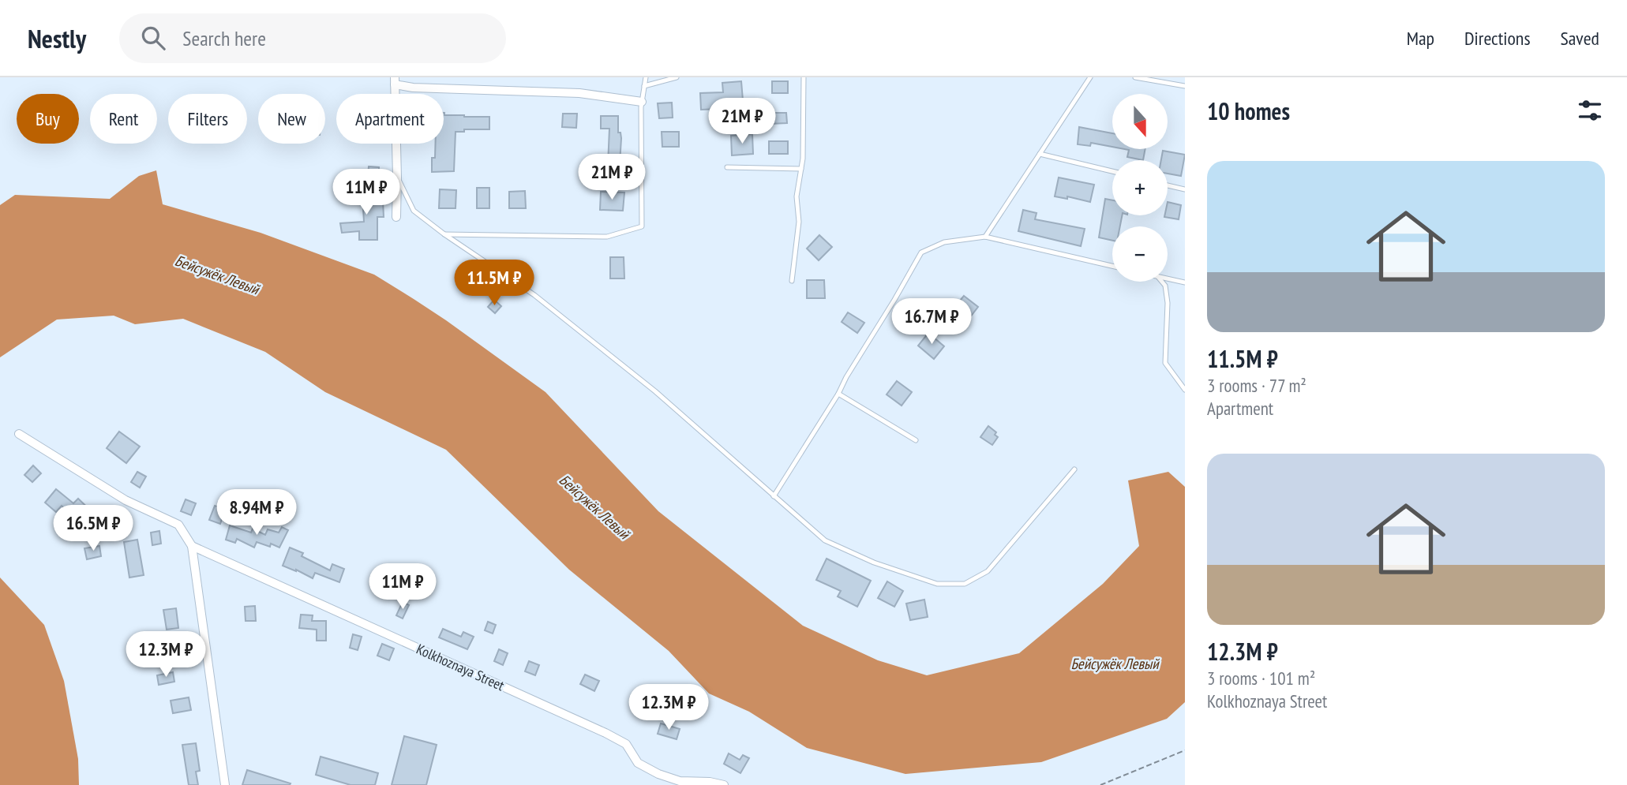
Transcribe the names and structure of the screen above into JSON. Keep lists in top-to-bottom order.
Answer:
{
  "streets": {
    "street": ["Kolkhoznaya Street"]
  },
  "water": ["Бейсужёк Левый"],
  "north": "bottom",
  "page": {
    "header": "Nestly",
    "search": "Search here",
    "nav": ["Map", "Directions", "Saved"],
    "heading": "10 homes",
    "map_buttons": ["+", "−"],
    "chip": [
      "Buy",
      "Rent",
      "Filters",
      "New",
      "Apartment"
    ],
    "price": [
      "21M ₽",
      "21M ₽",
      "11M ₽",
      "11.5M ₽",
      "16.7M ₽",
      "8.94M ₽",
      "16.5M ₽",
      "11M ₽",
      "12.3M ₽",
      "12.3M ₽"
    ],
    "list": [
      {
        "name": "11.5M ₽",
        "note": "3 rooms · 77 m² · Apartment"
      },
      {
        "name": "12.3M ₽",
        "note": "3 rooms · 101 m² · Kolkhoznaya Street"
      }
    ]
  }
}
